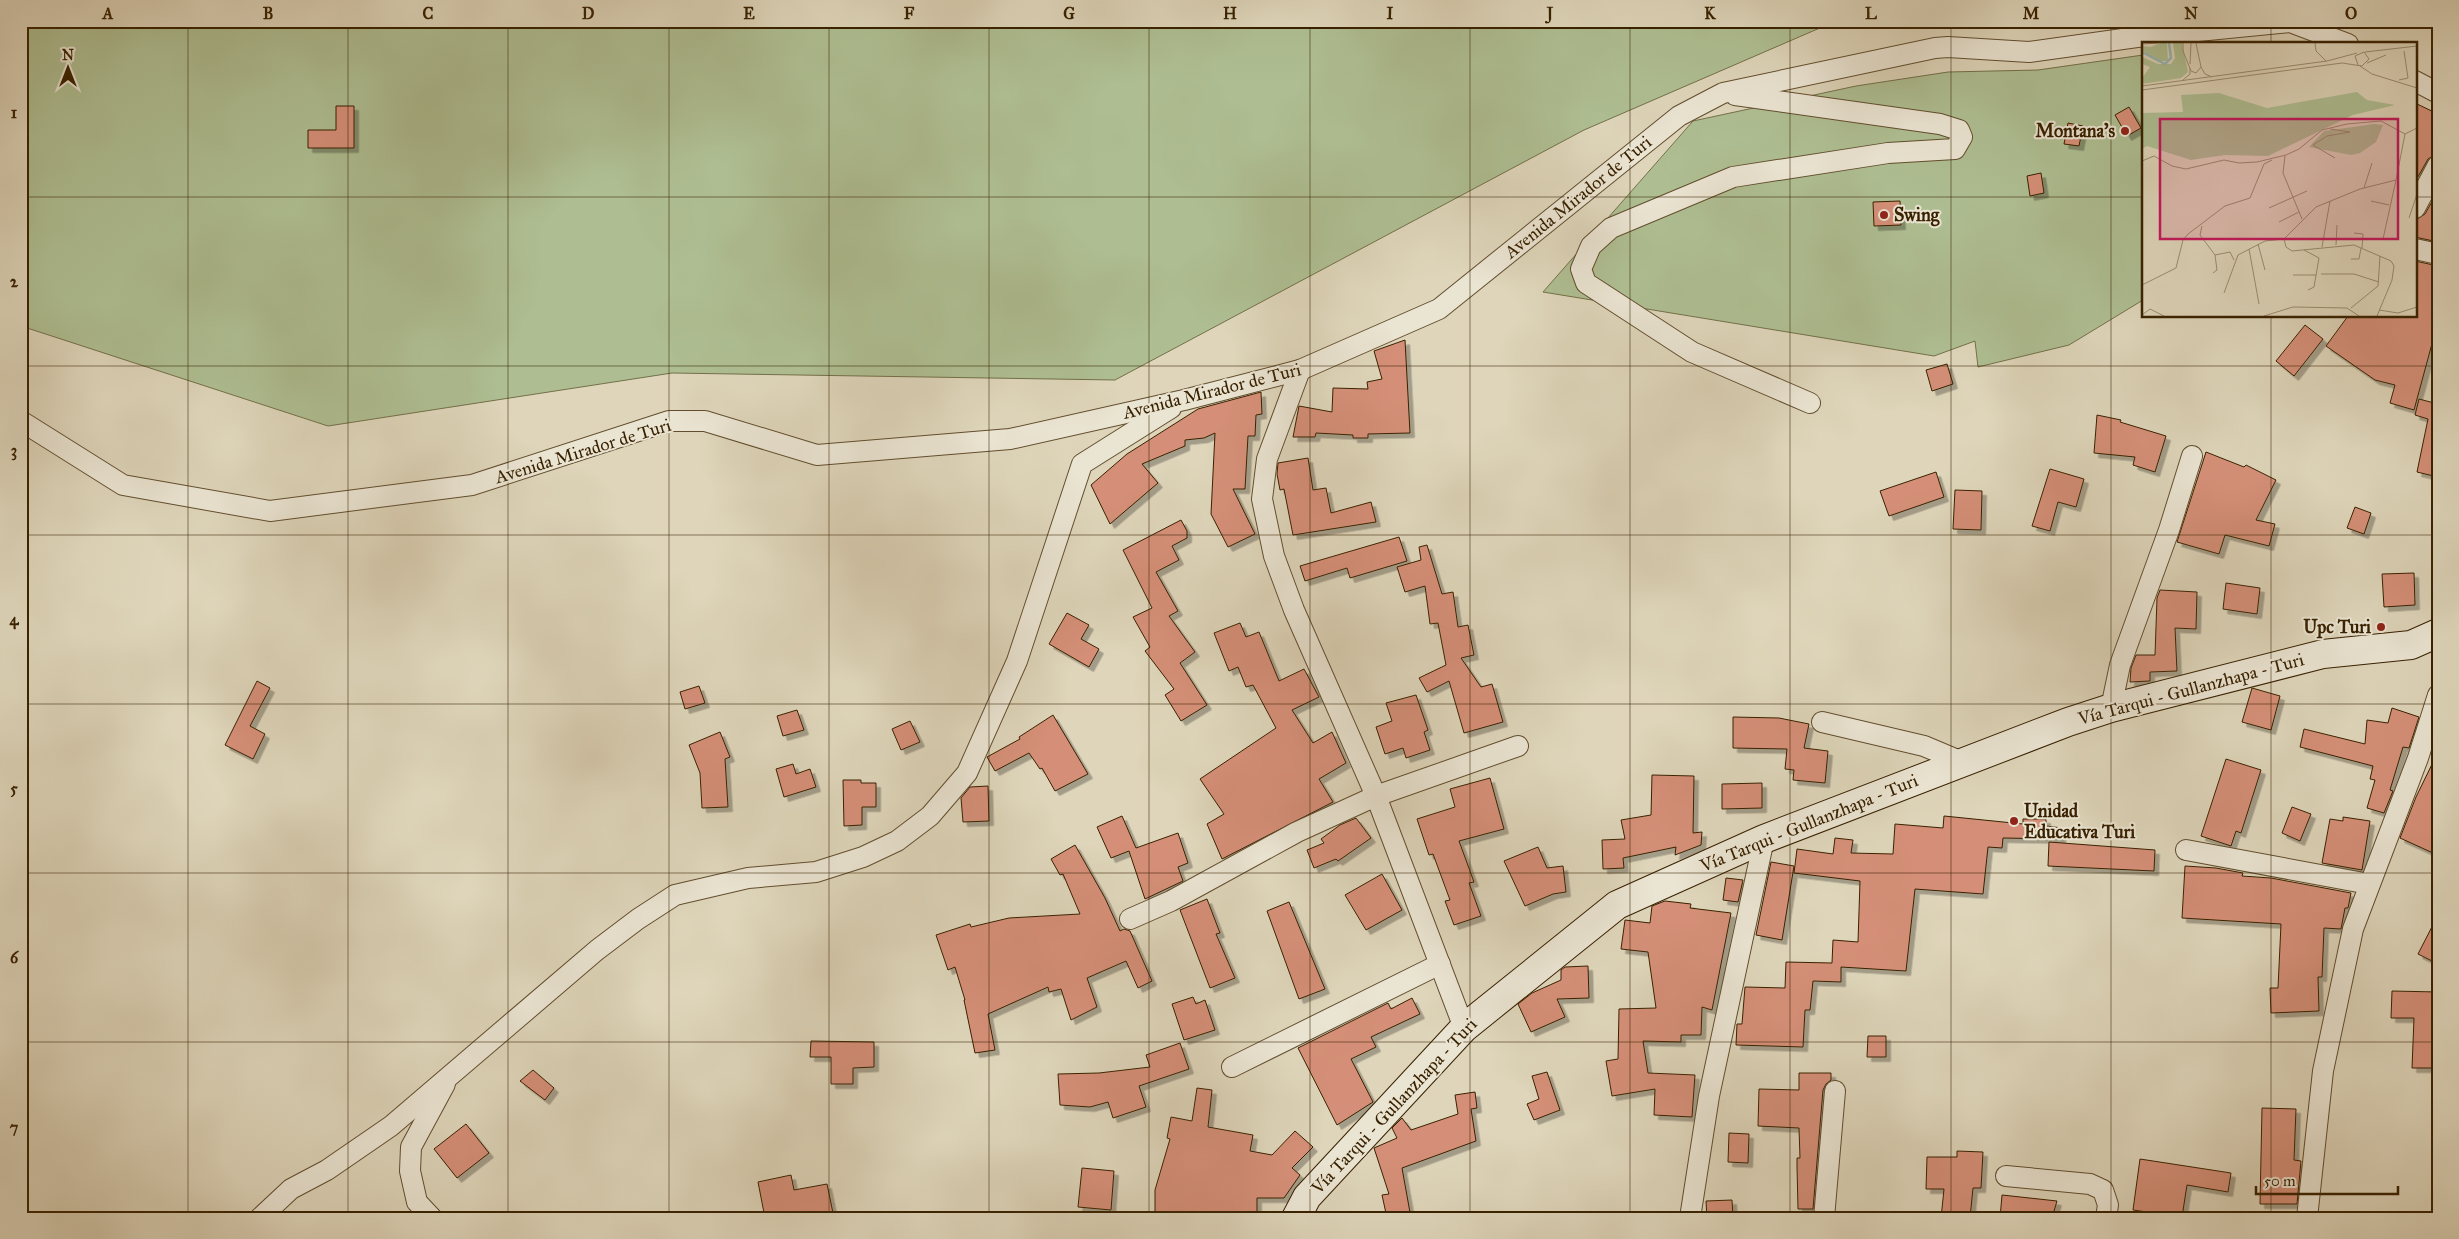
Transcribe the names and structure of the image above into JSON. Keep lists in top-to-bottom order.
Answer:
{
  "streets": {
    "main road": ["Vía Tarqui - Gullanzhapa - Turi"],
    "street": ["Avenida Mirador de Turi"]
  },
  "places": [
    "Montana's",
    "Swing",
    "Upc Turi",
    "Unidad Educativa Turi"
  ],
  "scale_bar": "50 m",
  "north": "top",
  "grid": {
    "columns": [
      "A",
      "B",
      "C",
      "D",
      "E",
      "F",
      "G",
      "H",
      "I",
      "J",
      "K",
      "L",
      "M",
      "N",
      "O"
    ],
    "rows": [
      "1",
      "2",
      "3",
      "4",
      "5",
      "6",
      "7"
    ]
  }
}
